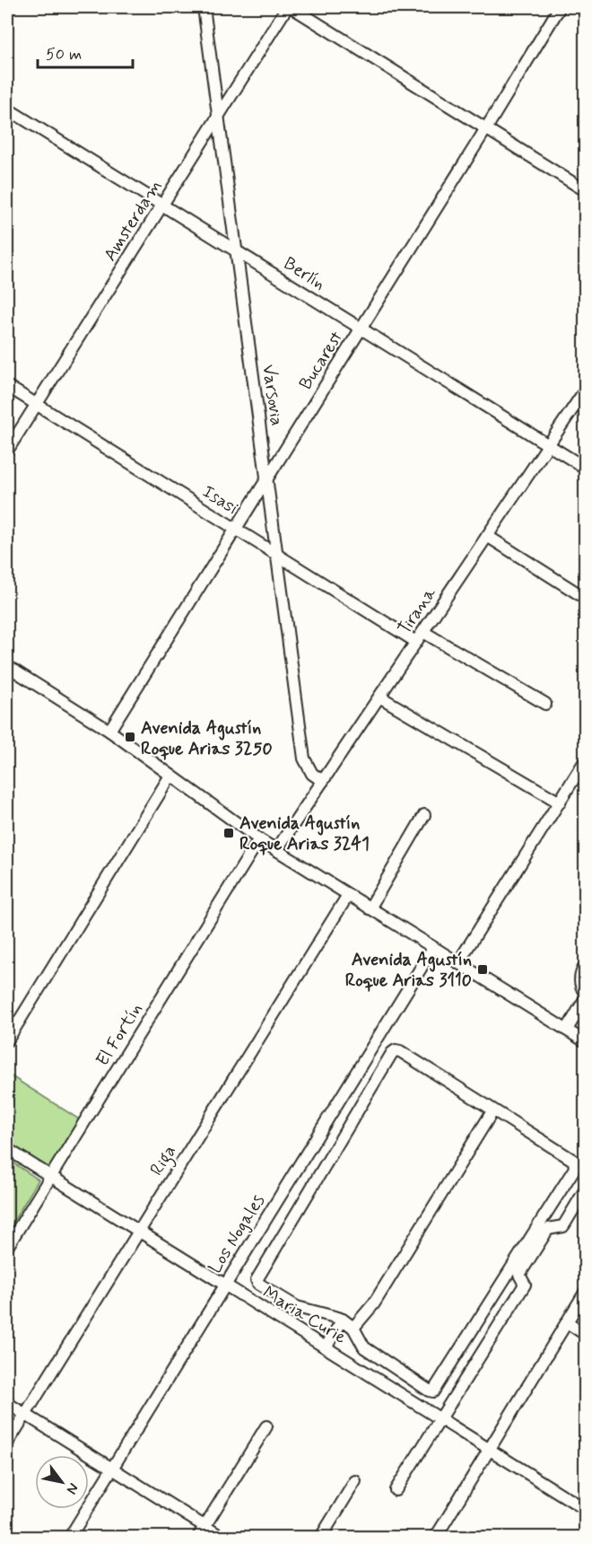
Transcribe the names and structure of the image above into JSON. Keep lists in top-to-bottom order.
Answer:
{
  "streets": {
    "street": [
      "Amsterdam",
      "Berlín",
      "Bucarest",
      "Varsovia",
      "Isasi",
      "Tirana",
      "El Fortín",
      "Riga",
      "Los Nogales",
      "Maria Curie"
    ]
  },
  "crossings": [
    ["Amsterdam", "Berlín"],
    ["Amsterdam", "Varsovia"],
    ["Amsterdam", "Isasi"],
    ["Berlín", "Bucarest"],
    ["Berlín", "Varsovia"],
    ["Berlín", "Tirana"],
    ["Bucarest", "Varsovia"],
    ["Bucarest", "Isasi"],
    ["Varsovia", "Isasi"],
    ["Varsovia", "Tirana"],
    ["Isasi", "Tirana"],
    ["El Fortín", "Maria Curie"],
    ["Riga", "Maria Curie"],
    ["Los Nogales", "Maria Curie"]
  ],
  "places": {
    "transit": ["Avenida Agustín Roque Arias 3250", "Avenida Agustín Roque Arias 3241", "Avenida Agustín Roque Arias 3110"]
  },
  "scale_bar": "50 m",
  "north": "bottom right"
}
